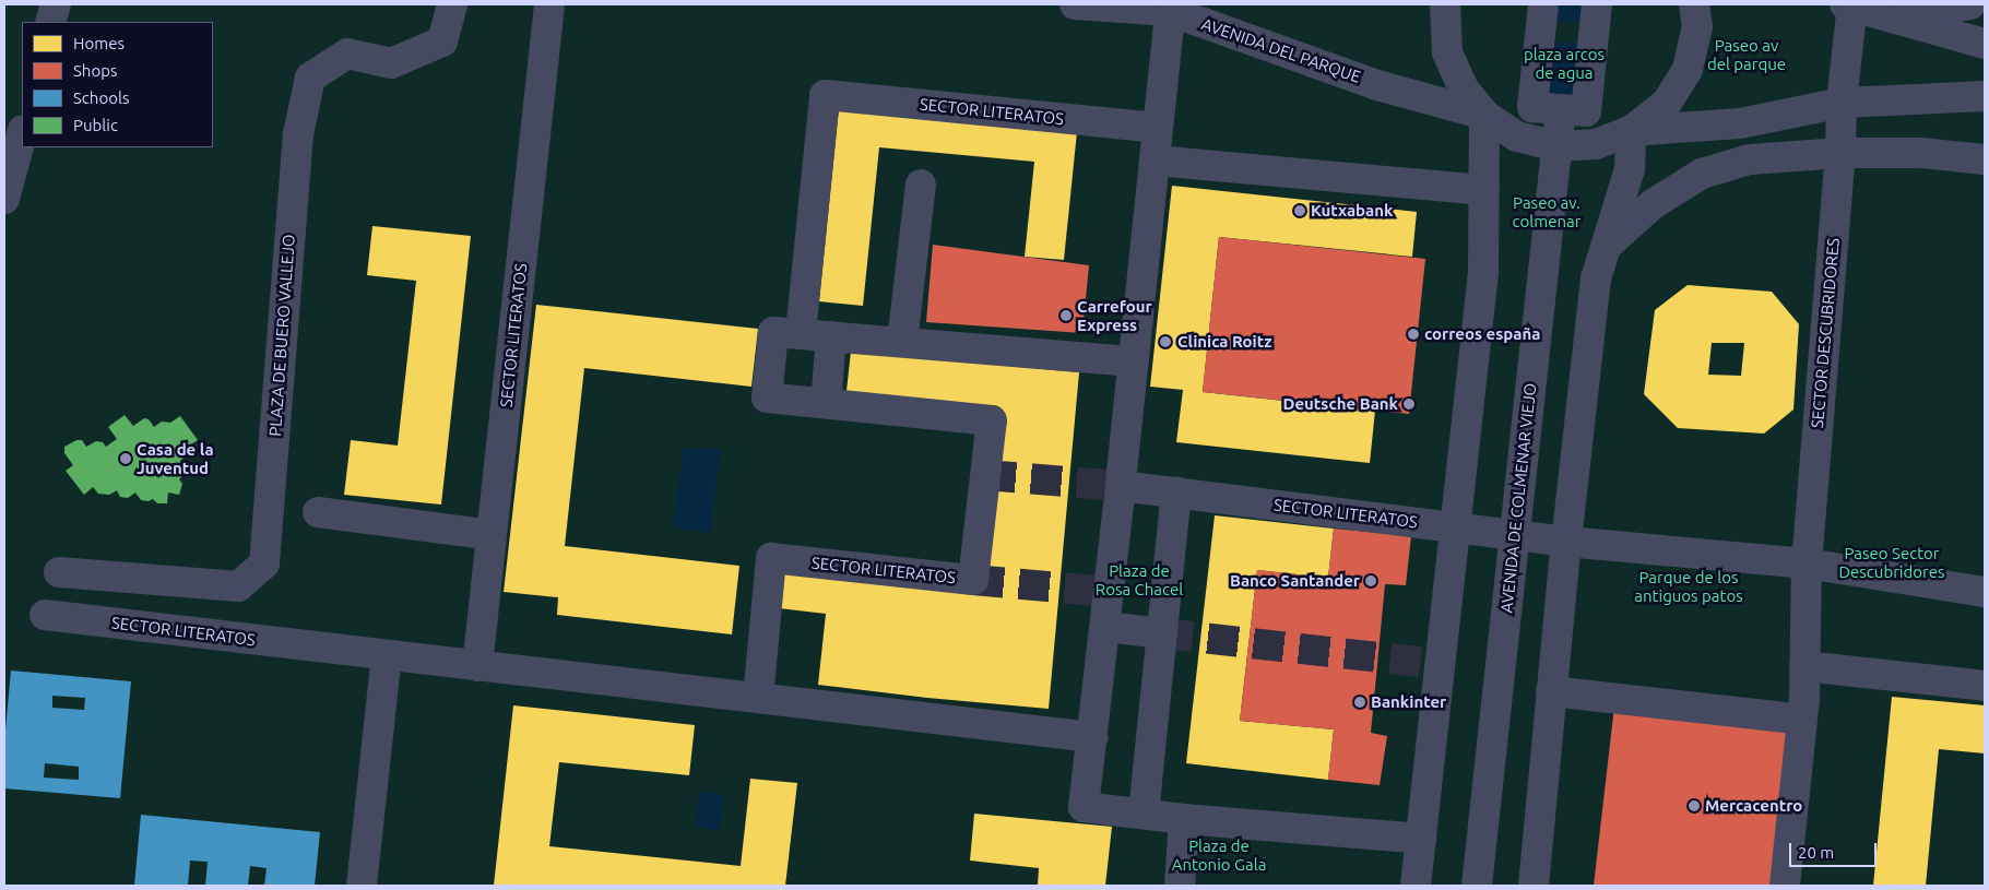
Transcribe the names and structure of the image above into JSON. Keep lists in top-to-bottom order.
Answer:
{
  "streets": {
    "street": [
      "AVENIDA DEL PARQUE",
      "SECTOR LITERATOS",
      "SECTOR DESCUBRIDORES",
      "PLAZA DE BUERO VALLEJO",
      "AVENIDA DE COLMENAR VIEJO"
    ]
  },
  "crossings": [
    ["SECTOR LITERATOS", "AVENIDA DE COLMENAR VIEJO"]
  ],
  "parks": [
    "Paseo av del parque",
    "plaza arcos de agua",
    "Paseo av. colmenar",
    "Paseo Sector Descubridores",
    "Plaza de Rosa Chacel",
    "Parque de los antiguos patos",
    "Plaza de Antonio Gala"
  ],
  "places": [
    "Kutxabank",
    "Carrefour Express",
    "correos españa",
    "Clinica Roitz",
    "Deutsche Bank",
    "Casa de la Juventud",
    "Banco Santander",
    "Bankinter",
    "Mercacentro"
  ],
  "legend": [
    "Homes",
    "Shops",
    "Schools",
    "Public"
  ],
  "scale_bar": "20 m"
}
